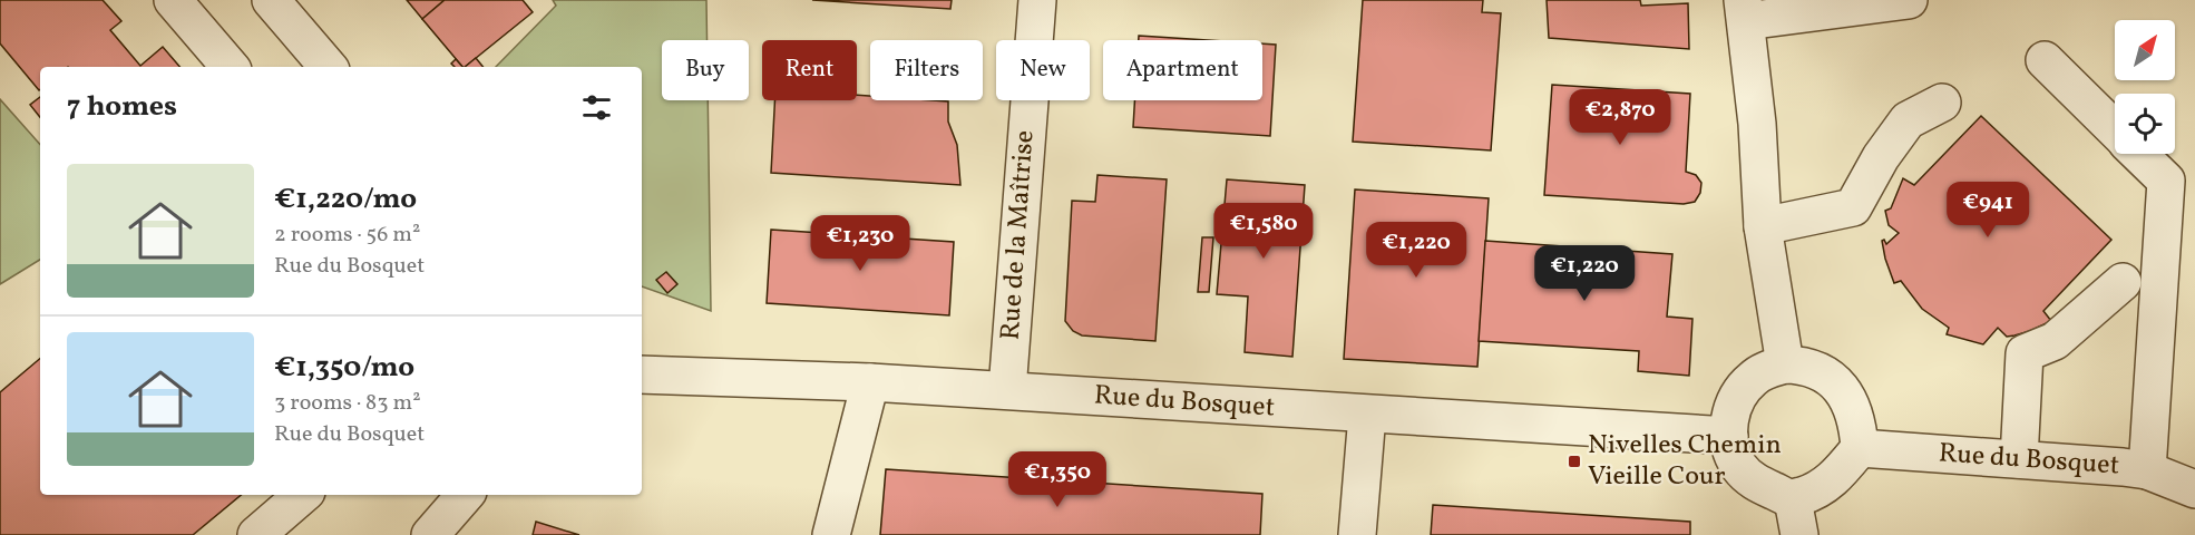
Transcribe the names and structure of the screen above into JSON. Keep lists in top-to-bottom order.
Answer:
{
  "streets": {
    "street": ["Rue de la Maîtrise", "Rue du Bosquet"]
  },
  "crossings": [
    ["Rue de la Maîtrise", "Rue du Bosquet"]
  ],
  "places": {
    "transit": ["Nivelles Chemin Vieille Cour"]
  },
  "north": "top right",
  "page": {
    "chip": [
      "Buy",
      "Rent",
      "Filters",
      "New",
      "Apartment"
    ],
    "heading": "7 homes",
    "price": [
      "€2,870",
      "€941",
      "€1,580",
      "€1,230",
      "€1,220",
      "€1,220",
      "€1,350"
    ],
    "list": [
      {
        "name": "€1,220/mo",
        "note": "2 rooms · 56 m² · Rue du Bosquet"
      },
      {
        "name": "€1,350/mo",
        "note": "3 rooms · 83 m² · Rue du Bosquet"
      }
    ]
  }
}
